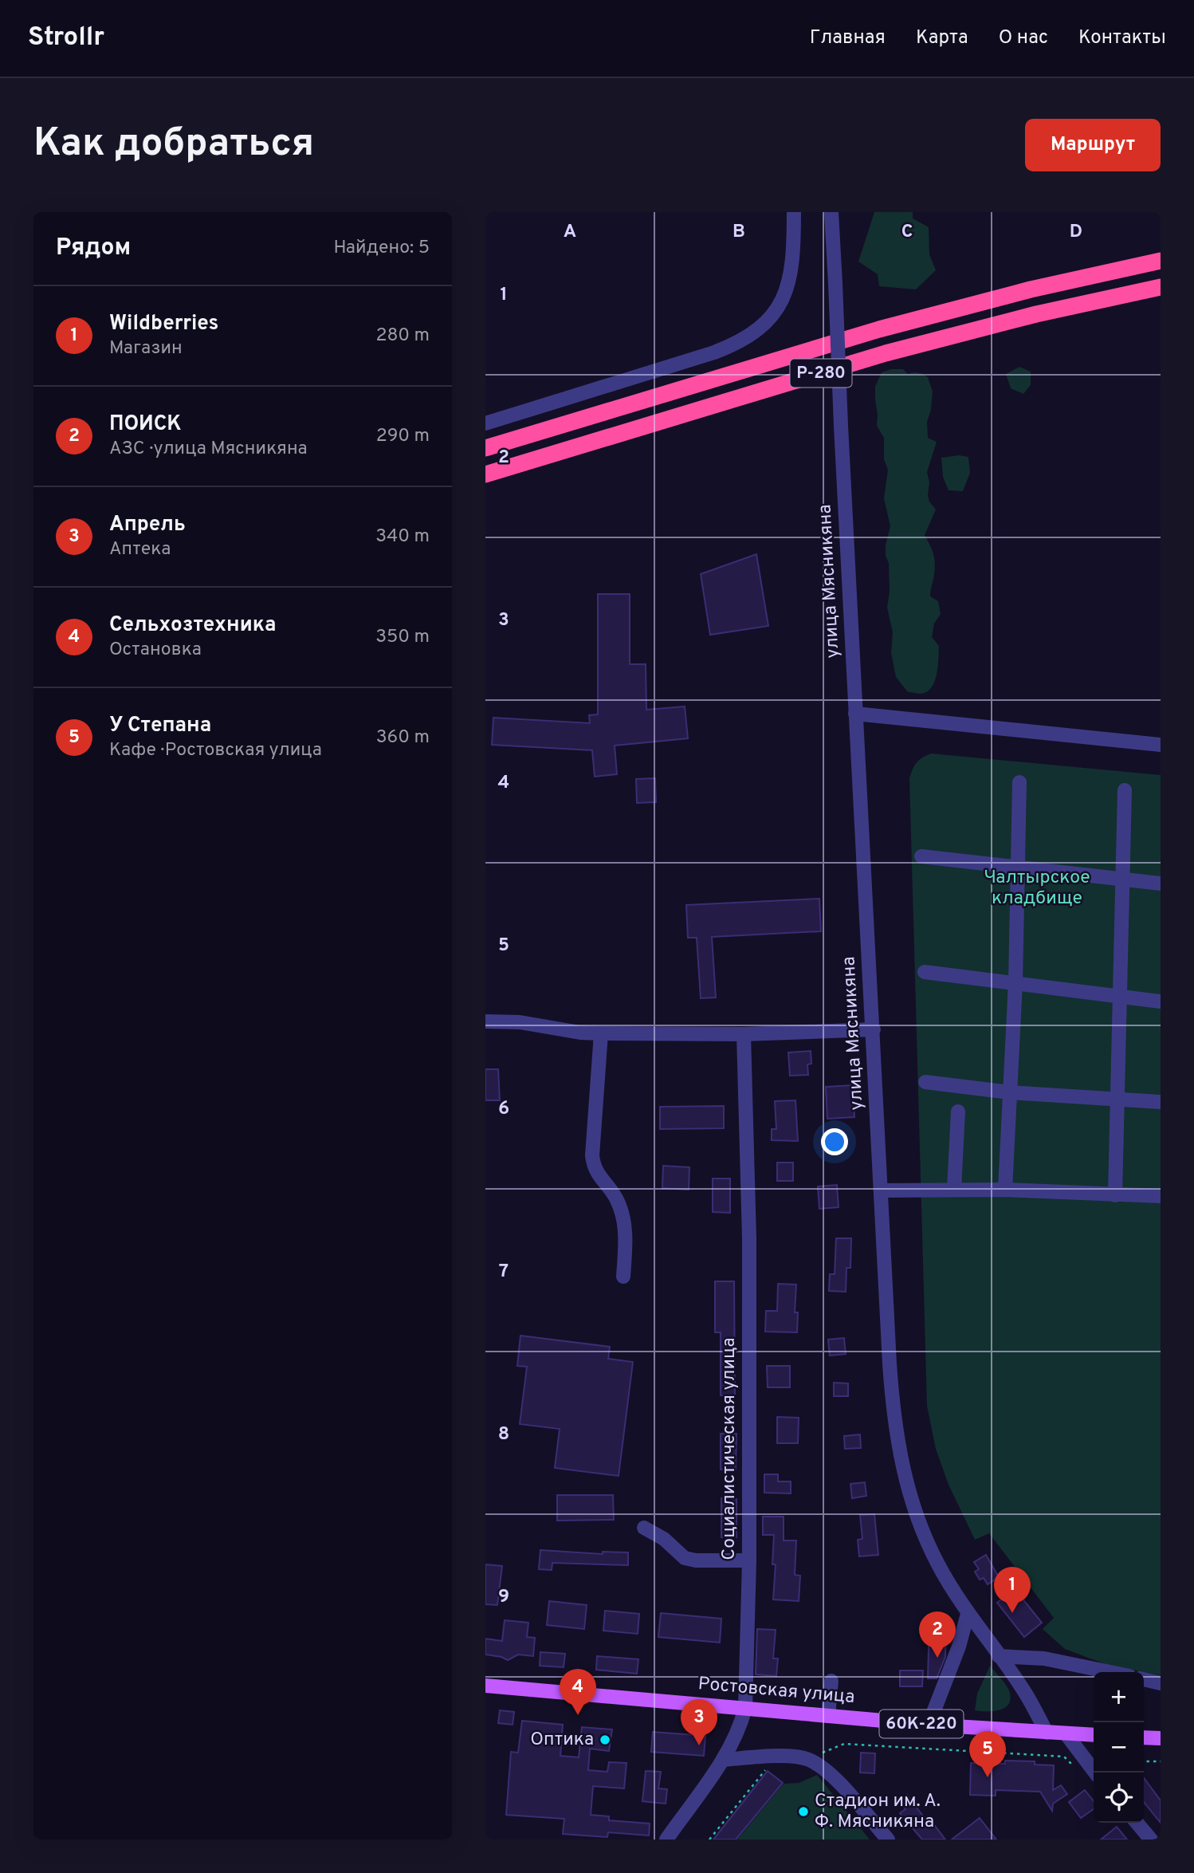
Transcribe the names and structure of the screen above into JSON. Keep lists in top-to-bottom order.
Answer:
{
  "streets": {
    "highway": ["Р-280"],
    "main road": ["Ростовская улица", "60К-220"],
    "street": ["улица Мясникяна", "Социалистическая улица"]
  },
  "crossings": [
    ["улица Мясникяна", "Ростовская улица"],
    ["Социалистическая улица", "Ростовская улица"]
  ],
  "parks": ["Чалтырское кладбище"],
  "places": ["Оптика", "Стадион им. А. Ф. Мясникяна"],
  "page": {
    "header": "Strollr",
    "nav": [
      "Главная",
      "Карта",
      "О нас",
      "Контакты"
    ],
    "buttons": "Маршрут",
    "title": "Как добраться",
    "heading": ["Рядом", "Найдено: 5"],
    "list": [
      {
        "mark": "1",
        "name": "Wildberries",
        "note": "Магазин",
        "value": "280 m"
      },
      {
        "mark": "2",
        "name": "ПОИСК",
        "note": "АЗС · улица Мясникяна",
        "value": "290 m"
      },
      {
        "mark": "3",
        "name": "Апрель",
        "note": "Аптека",
        "value": "340 m"
      },
      {
        "mark": "4",
        "name": "Сельхозтехника",
        "note": "Остановка",
        "value": "350 m"
      },
      {
        "mark": "5",
        "name": "У Степана",
        "note": "Кафе · Ростовская улица",
        "value": "360 m"
      }
    ],
    "pins": [
      "1",
      "2",
      "4",
      "3",
      "5"
    ],
    "map_buttons": ["+", "−"]
  },
  "grid": {
    "columns": [
      "A",
      "B",
      "C",
      "D"
    ],
    "rows": [
      "1",
      "2",
      "3",
      "4",
      "5",
      "6",
      "7",
      "8",
      "9"
    ]
  }
}
